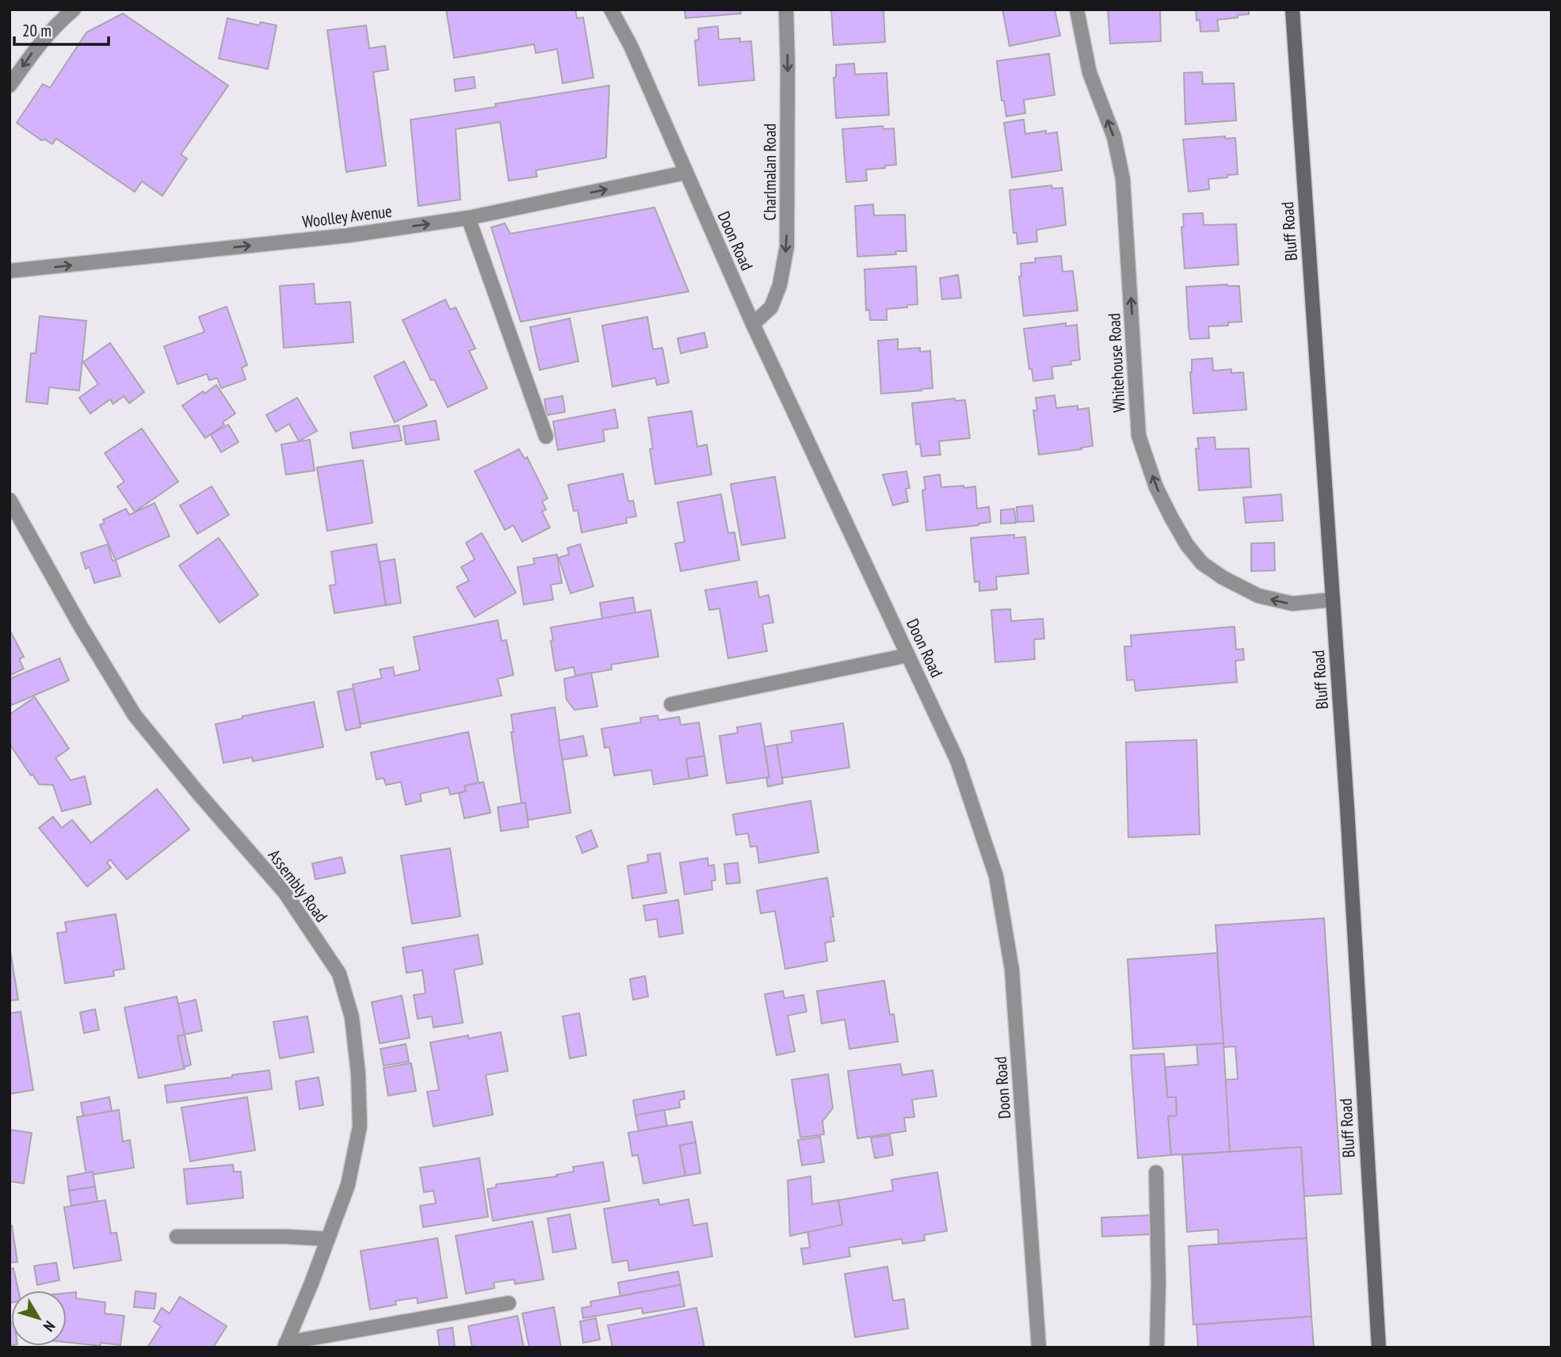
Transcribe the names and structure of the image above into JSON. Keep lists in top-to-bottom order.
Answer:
{
  "streets": {
    "main road": ["Bluff Road"],
    "street": [
      "Charlmalan Road",
      "Woolley Avenue",
      "Doon Road",
      "Whitehouse Road",
      "Assembly Road"
    ]
  },
  "crossings": [
    ["Charlmalan Road", "Doon Road"],
    ["Woolley Avenue", "Doon Road"],
    ["Bluff Road", "Whitehouse Road"]
  ],
  "one_way": ["Charlmalan Road", "Woolley Avenue", "Whitehouse Road"],
  "scale_bar": "20 m",
  "north": "bottom right"
}
